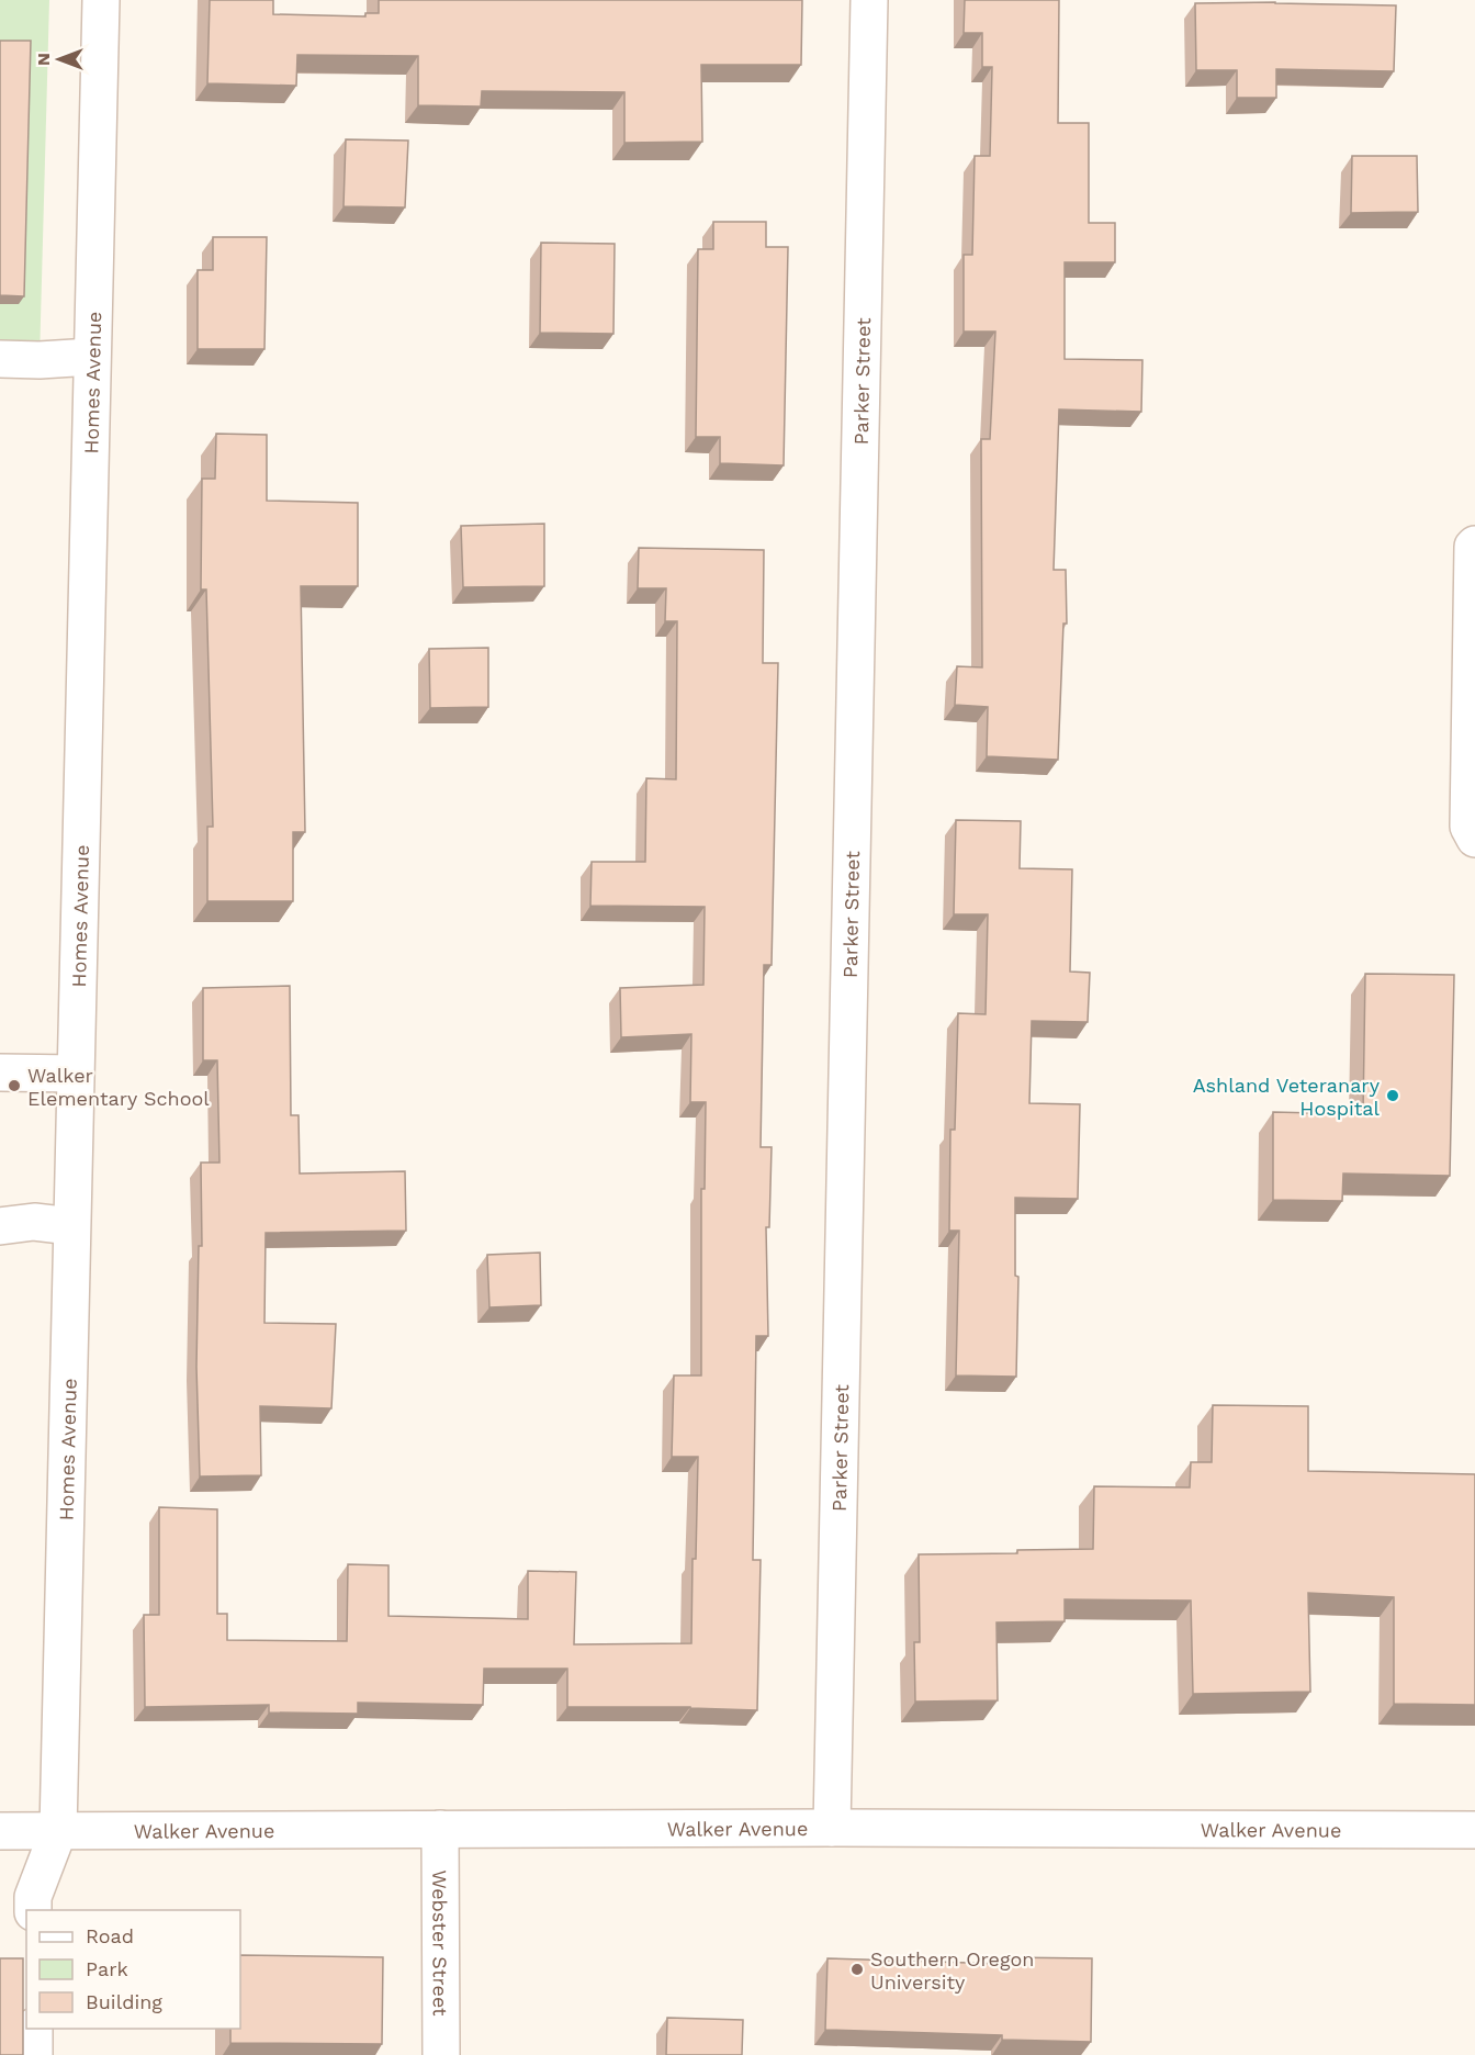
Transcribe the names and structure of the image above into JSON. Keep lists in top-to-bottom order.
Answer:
{
  "streets": {
    "street": [
      "Parker Street",
      "Homes Avenue",
      "Walker Avenue",
      "Webster Street"
    ]
  },
  "crossings": [
    ["Parker Street", "Walker Avenue"],
    ["Homes Avenue", "Walker Avenue"],
    ["Walker Avenue", "Webster Street"]
  ],
  "places": ["Walker Elementary School", "Ashland Veteranary Hospital", "Southern Oregon University"],
  "legend": ["Road", "Park", "Building"],
  "north": "left"
}
